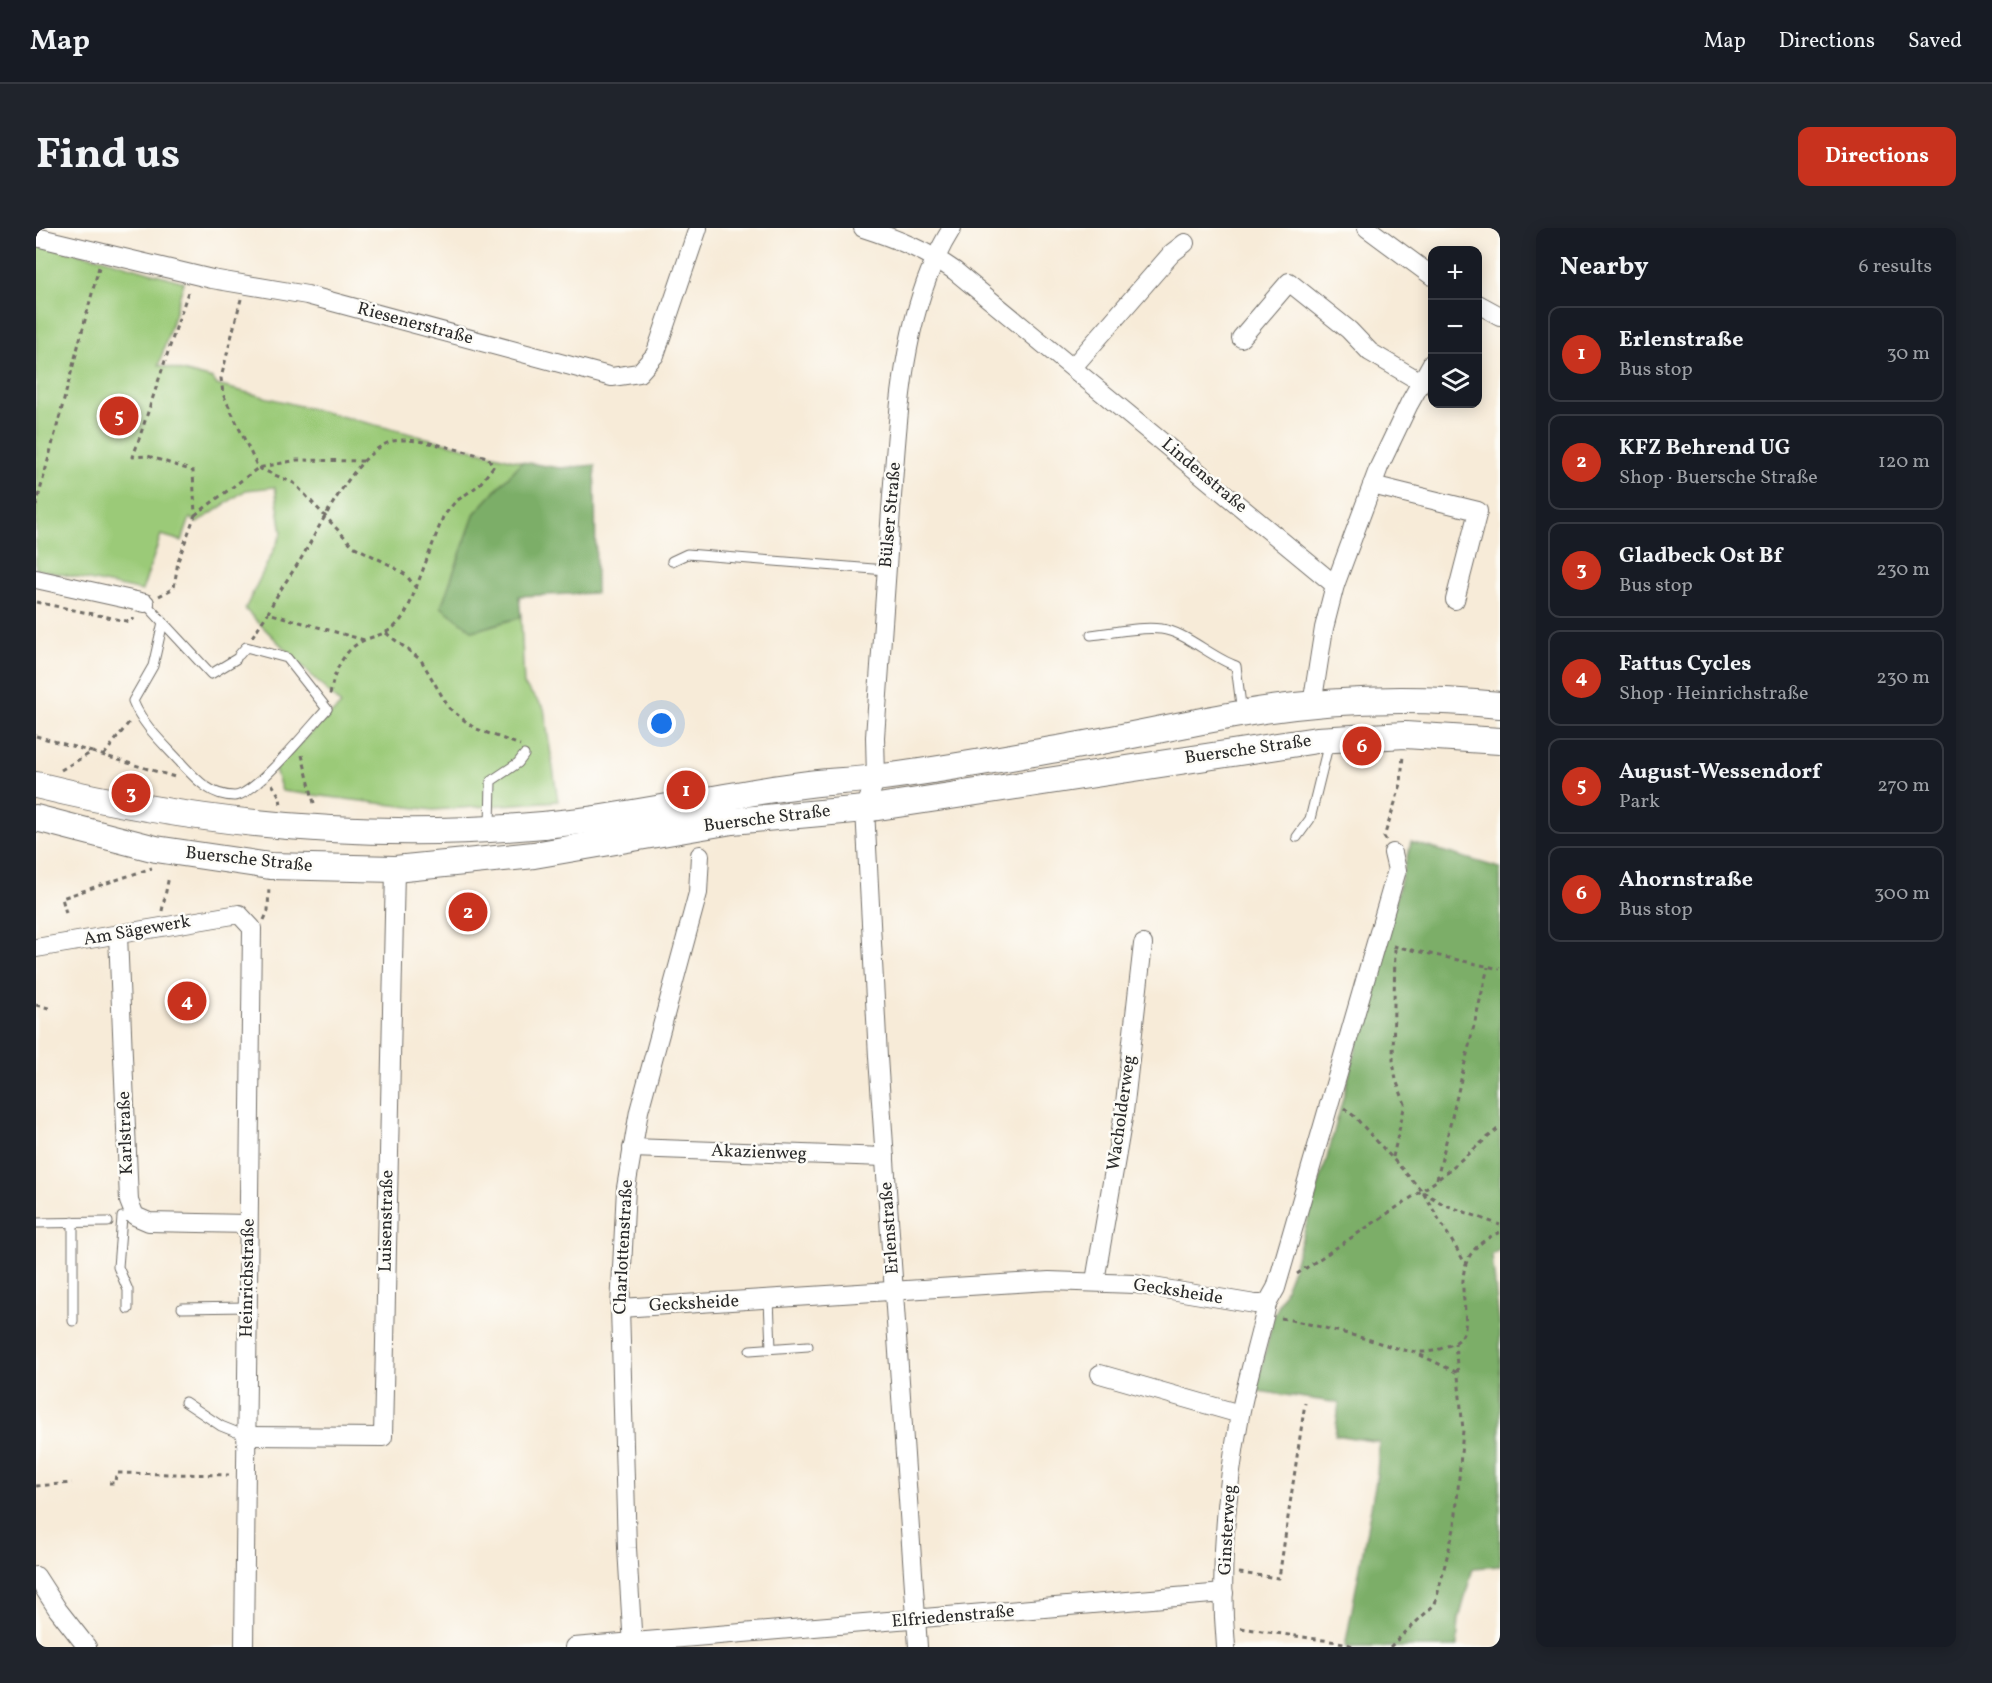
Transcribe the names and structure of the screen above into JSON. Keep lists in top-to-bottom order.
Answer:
{
  "streets": {
    "main road": ["Buersche Straße"],
    "street": [
      "Riesenerstraße",
      "Lindenstraße",
      "Bülser Straße",
      "Am Sägewerk",
      "Wacholderweg",
      "Karlstraße",
      "Akazienweg",
      "Luisenstraße",
      "Erlenstraße",
      "Charlottenstraße",
      "Heinrichstraße",
      "Gecksheide",
      "Ginsterweg",
      "Elfriedenstraße"
    ]
  },
  "crossings": [
    ["Lindenstraße", "Bülser Straße"],
    ["Bülser Straße", "Buersche Straße"],
    ["Bülser Straße", "Erlenstraße"],
    ["Buersche Straße", "Luisenstraße"],
    ["Buersche Straße", "Erlenstraße"],
    ["Am Sägewerk", "Karlstraße"],
    ["Am Sägewerk", "Heinrichstraße"],
    ["Wacholderweg", "Gecksheide"],
    ["Akazienweg", "Erlenstraße"],
    ["Akazienweg", "Charlottenstraße"],
    ["Luisenstraße", "Heinrichstraße"],
    ["Erlenstraße", "Gecksheide"],
    ["Erlenstraße", "Elfriedenstraße"],
    ["Charlottenstraße", "Gecksheide"],
    ["Charlottenstraße", "Elfriedenstraße"],
    ["Gecksheide", "Ginsterweg"],
    ["Ginsterweg", "Elfriedenstraße"]
  ],
  "page": {
    "header": "Map",
    "nav": ["Map", "Directions", "Saved"],
    "title": "Find us",
    "buttons": "Directions",
    "heading": ["Nearby", "6 results"],
    "map_buttons": ["+", "−"],
    "list": [
      {
        "mark": "1",
        "name": "Erlenstraße",
        "note": "Bus stop",
        "value": "30 m"
      },
      {
        "mark": "2",
        "name": "KFZ Behrend UG",
        "note": "Shop · Buersche Straße",
        "value": "120 m"
      },
      {
        "mark": "3",
        "name": "Gladbeck Ost Bf",
        "note": "Bus stop",
        "value": "230 m"
      },
      {
        "mark": "4",
        "name": "Fattus Cycles",
        "note": "Shop · Heinrichstraße",
        "value": "230 m"
      },
      {
        "mark": "5",
        "name": "August-Wessendorf",
        "note": "Park",
        "value": "270 m"
      },
      {
        "mark": "6",
        "name": "Ahornstraße",
        "note": "Bus stop",
        "value": "300 m"
      }
    ],
    "pins": [
      "5",
      "6",
      "1",
      "3",
      "2",
      "4"
    ]
  }
}
